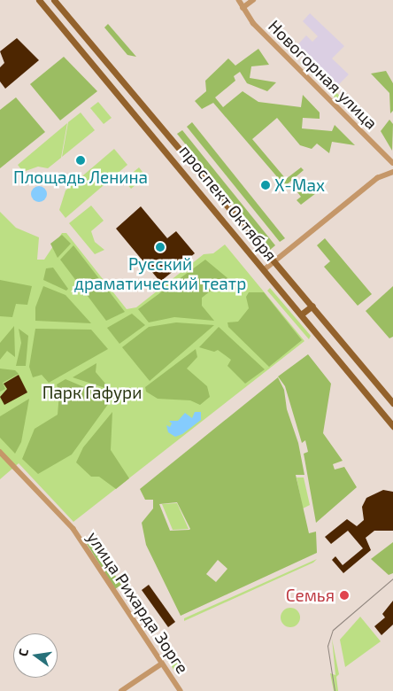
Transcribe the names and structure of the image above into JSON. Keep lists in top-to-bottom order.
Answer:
{
  "streets": {
    "main road": ["проспект Октября"],
    "street": ["Новогорная улица", "улица Рихарда Зорге"]
  },
  "parks": ["Парк Гафури"],
  "places": [
    "Площадь Ленина",
    "X-Max",
    "Русский драматический театр",
    "Семья"
  ],
  "north": "left"
}
